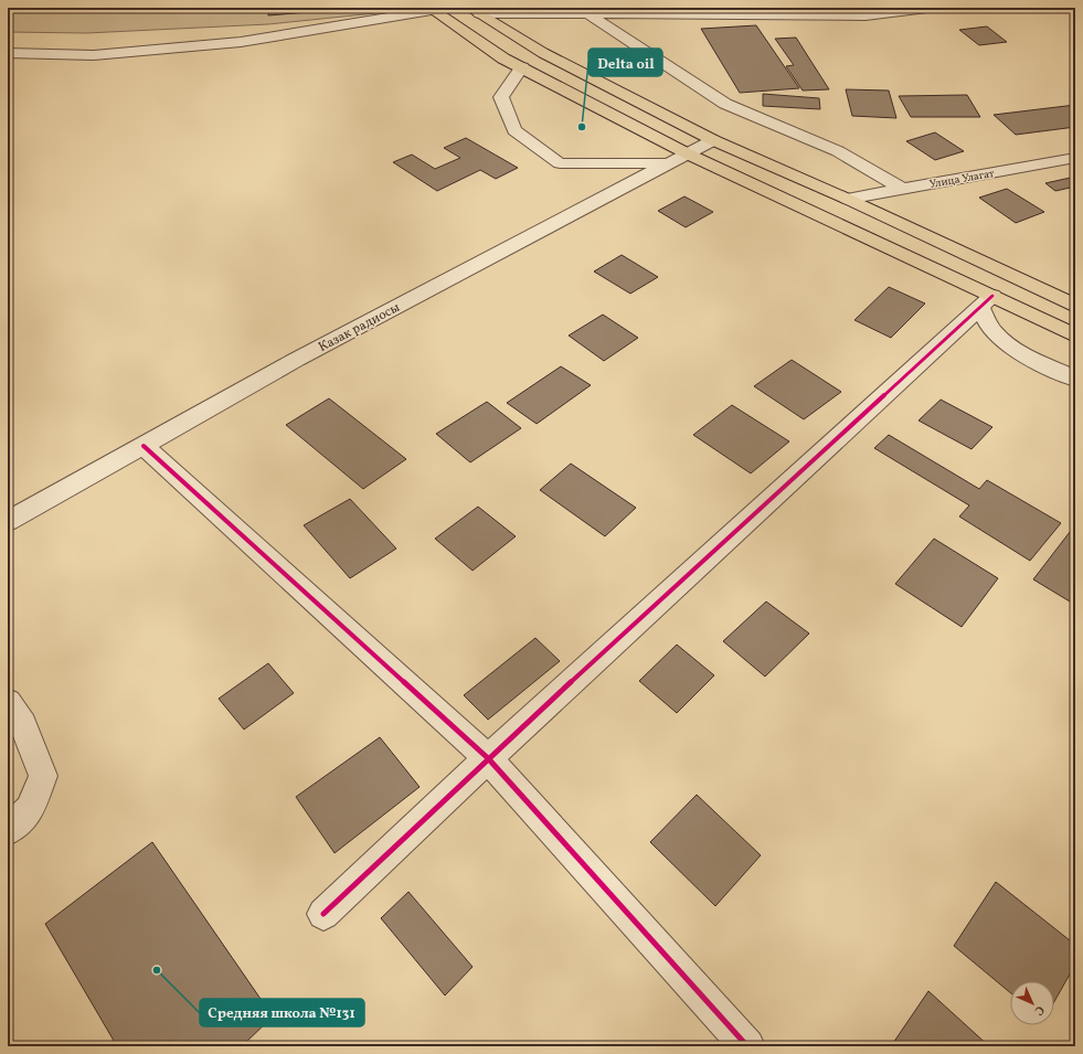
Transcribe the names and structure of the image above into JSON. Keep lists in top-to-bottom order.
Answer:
{
  "streets": {
    "street": ["Улица Улагат", "Казак радиосы"]
  },
  "places": ["Delta oil", "Средняя школа №131"],
  "north": "bottom right"
}
